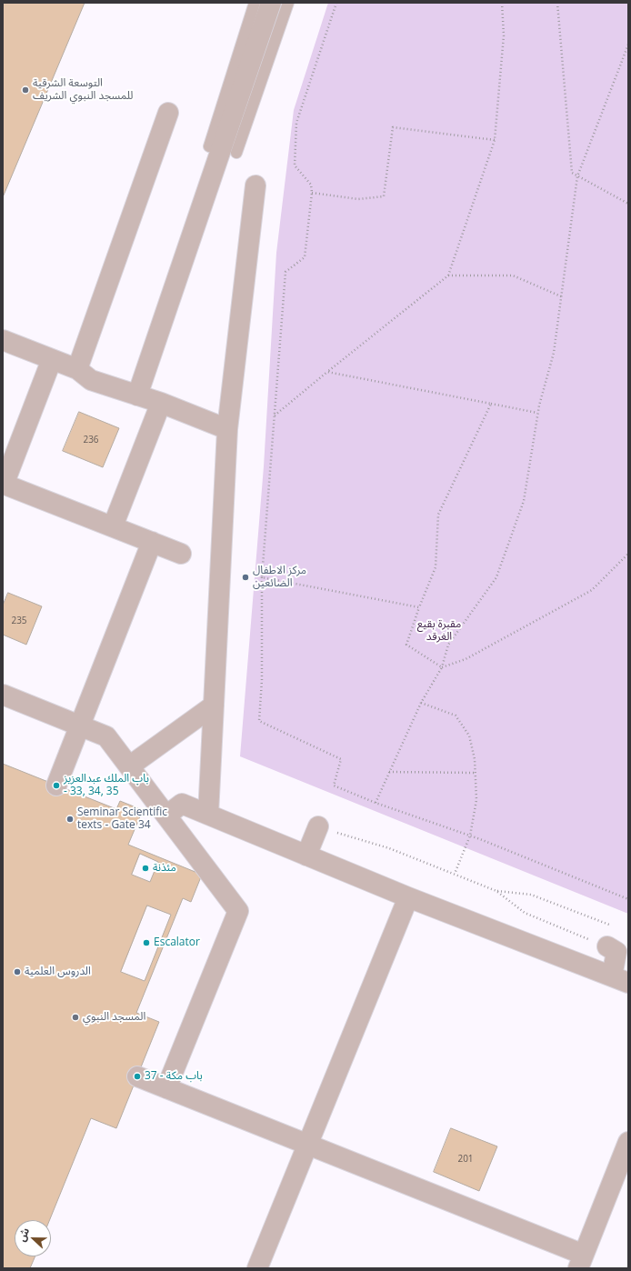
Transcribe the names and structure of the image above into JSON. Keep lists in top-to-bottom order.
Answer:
{
  "parks": ["مقبرة بقيع الغرقد"],
  "places": [
    "التوسعة الشرقية للمسجد النبوي الشريف",
    "مركز الاطفال الضائعين",
    "باب الملك عبدالعزيز - 33, 34, 35",
    "Seminar Scientific texts - Gate 34",
    "مئذنة",
    "Escalator",
    "الدروس العلمية",
    "المسجد النبوي",
    "باب مكة - 37"
  ],
  "house_numbers": ["236", "235", "201"],
  "north": "left"
}
